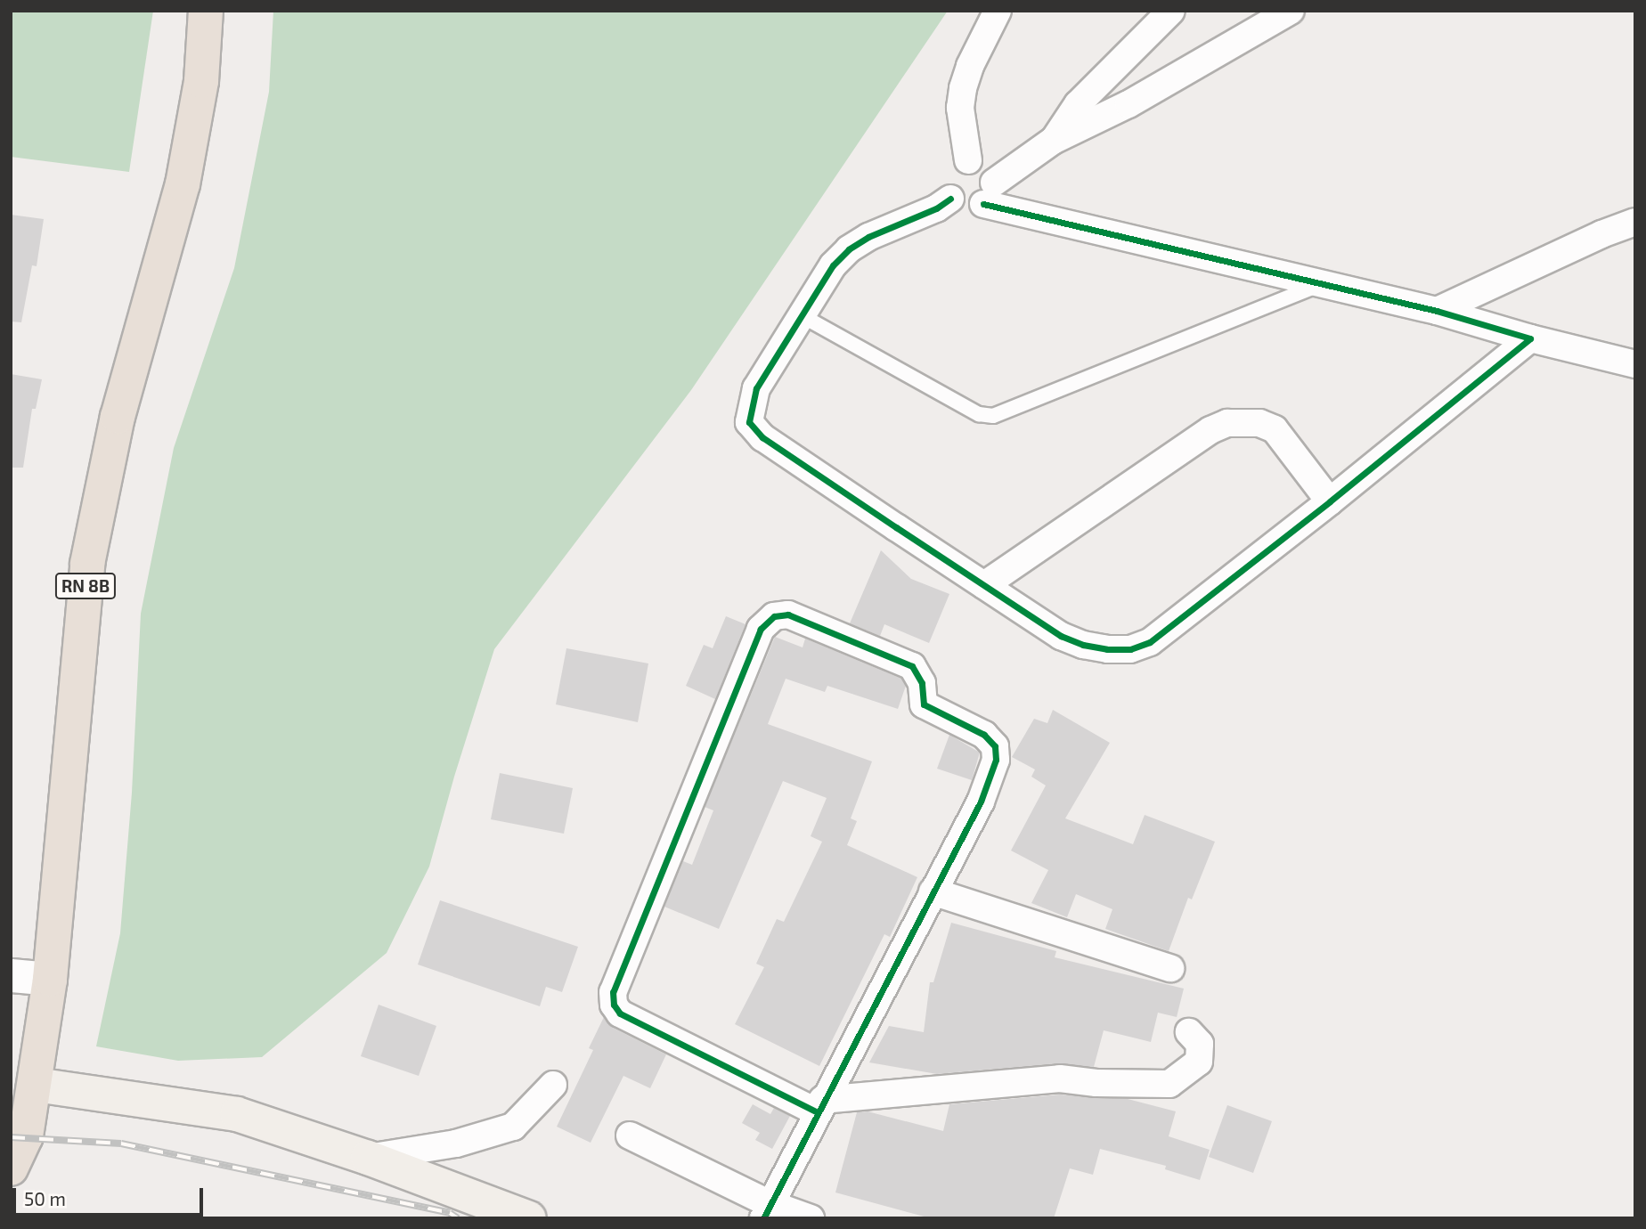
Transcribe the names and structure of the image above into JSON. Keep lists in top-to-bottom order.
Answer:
{
  "streets": {
    "main road": ["RN 8B"]
  },
  "scale_bar": "50 m"
}
